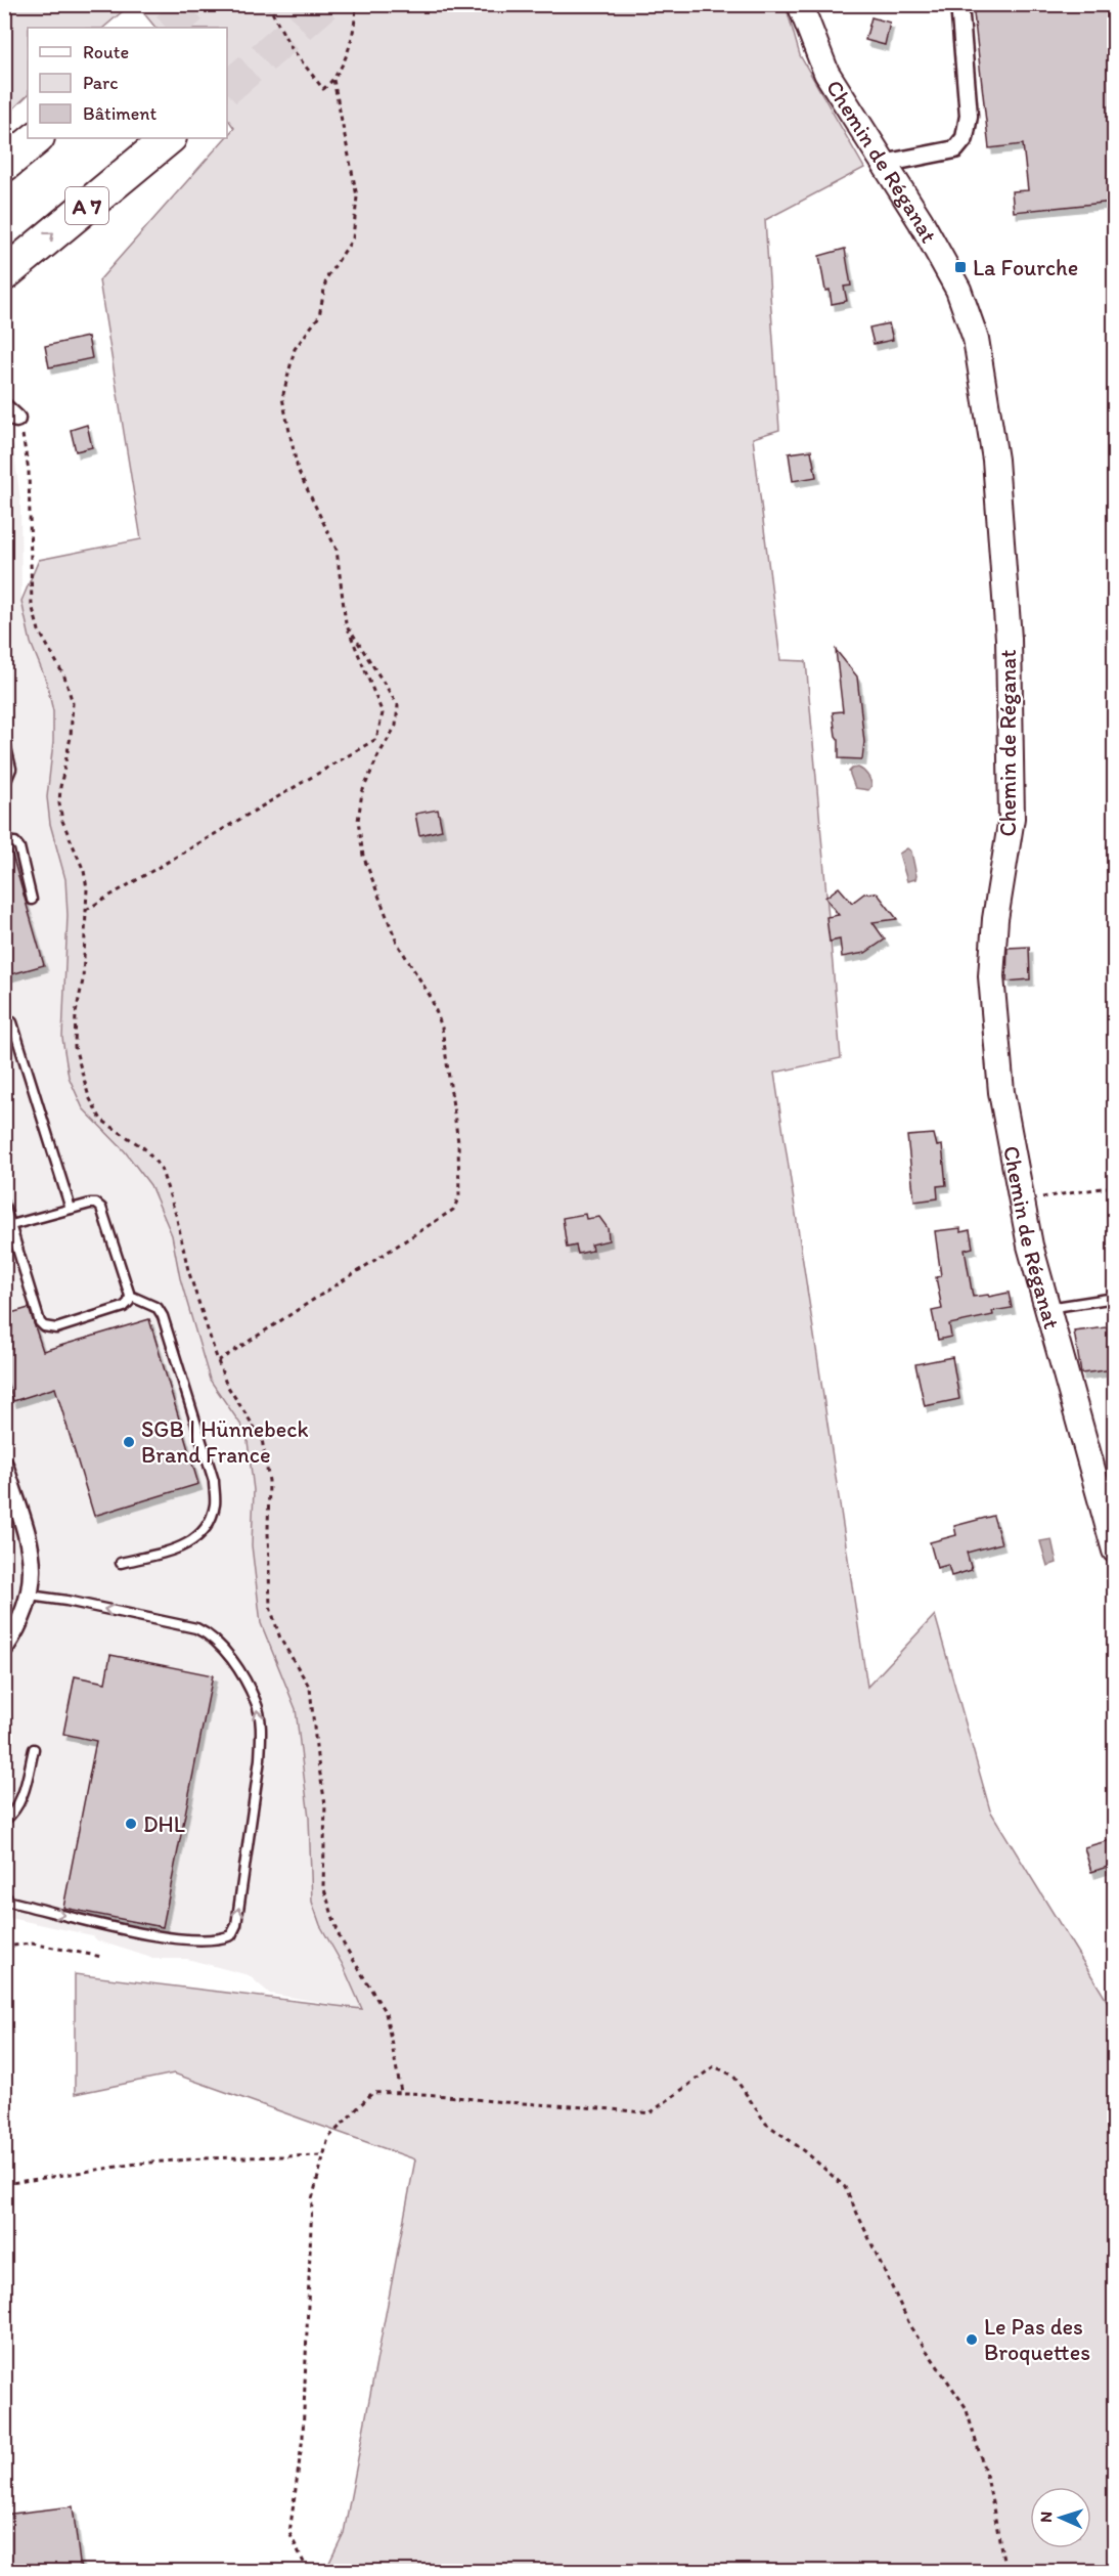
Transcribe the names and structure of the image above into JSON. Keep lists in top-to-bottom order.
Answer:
{
  "streets": {
    "highway": ["A 7"],
    "street": ["Chemin de Réganat"]
  },
  "places": {
    "transit": ["La Fourche"],
    "other": ["SGB | Hünnebeck Brand France", "DHL", "Le Pas des Broquettes"]
  },
  "legend": ["Route", "Parc", "Bâtiment"],
  "north": "left"
}
